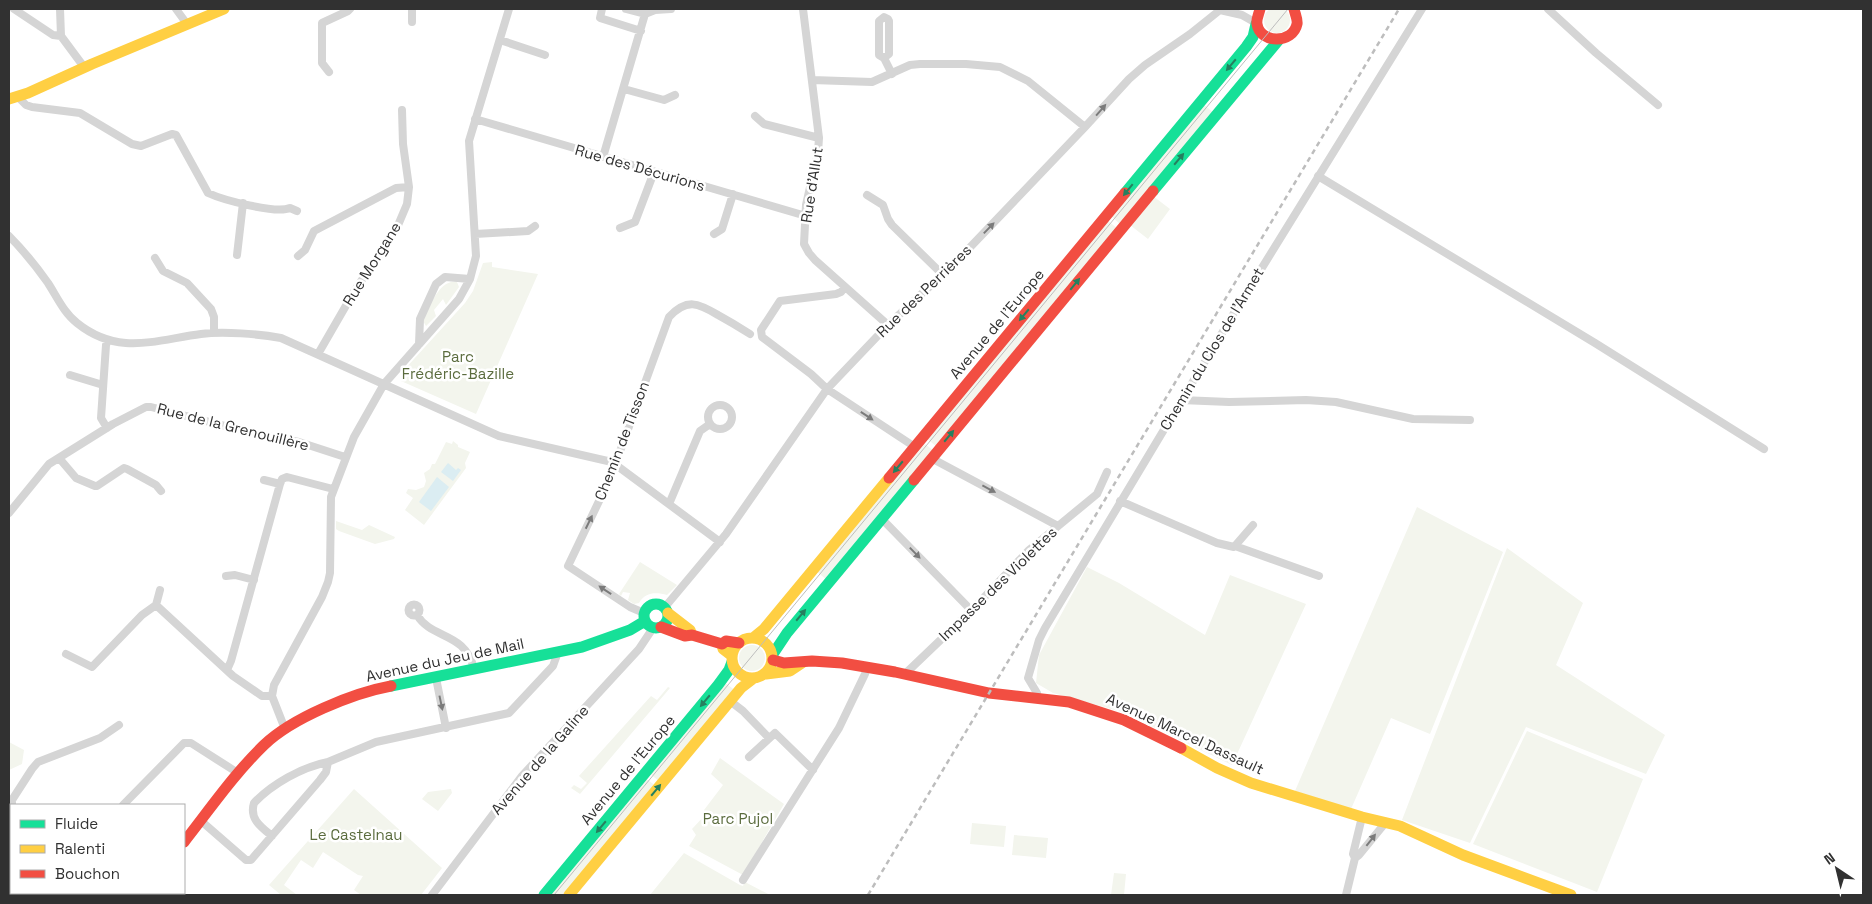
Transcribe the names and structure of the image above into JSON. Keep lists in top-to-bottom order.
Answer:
{
  "streets": {
    "main road": ["Avenue de l'Europe", "Avenue du Jeu de Mail", "Avenue Marcel Dassault"],
    "street": [
      "Rue des Décurions",
      "Rue d'Allut",
      "Rue Morgane",
      "Rue des Perrières",
      "Chemin du Clos de l'Armet",
      "Rue de la Grenouillère",
      "Chemin de Tisson",
      "Impasse des Violettes",
      "Avenue de la Galine"
    ]
  },
  "crossings": [
    ["Rue des Décurions", "Rue d'Allut"],
    ["Rue d'Allut", "Rue des Perrières"],
    ["Rue des Perrières", "Avenue du Jeu de Mail"],
    ["Avenue de l'Europe", "Avenue Marcel Dassault"],
    ["Chemin du Clos de l'Armet", "Avenue Marcel Dassault"],
    ["Chemin de Tisson", "Avenue du Jeu de Mail"],
    ["Chemin de Tisson", "Avenue de la Galine"],
    ["Impasse des Violettes", "Avenue Marcel Dassault"],
    ["Avenue du Jeu de Mail", "Avenue de la Galine"]
  ],
  "one_way": ["Rue des Perrières"],
  "parks": ["Parc Frédéric-Bazille", "Parc Pujol", "Le Castelnau"],
  "legend": ["Fluide", "Ralenti", "Bouchon"],
  "north": "top left"
}
